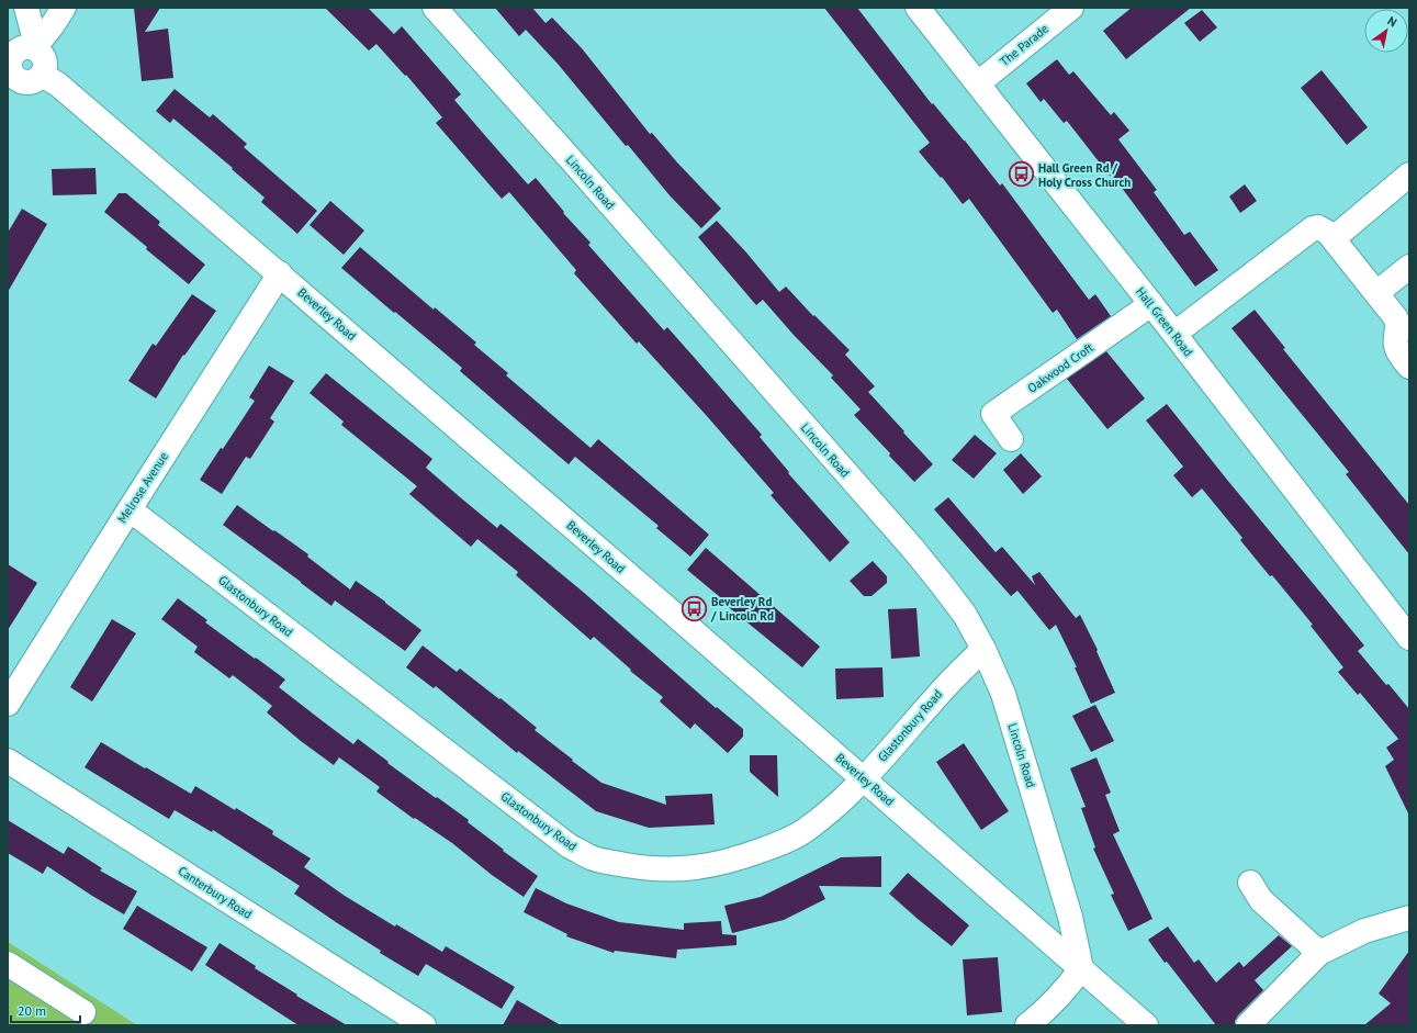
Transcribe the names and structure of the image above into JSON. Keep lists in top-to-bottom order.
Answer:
{
  "streets": {
    "street": [
      "The Parade",
      "Lincoln Road",
      "Beverley Road",
      "Hall Green Road",
      "Oakwood Croft",
      "Melrose Avenue",
      "Glastonbury Road",
      "Canterbury Road"
    ]
  },
  "crossings": [
    ["The Parade", "Hall Green Road"],
    ["Lincoln Road", "Beverley Road"],
    ["Lincoln Road", "Glastonbury Road"],
    ["Beverley Road", "Melrose Avenue"],
    ["Beverley Road", "Glastonbury Road"],
    ["Hall Green Road", "Oakwood Croft"],
    ["Melrose Avenue", "Glastonbury Road"]
  ],
  "places": {
    "bus stop": ["Hall Green Rd / Holy Cross Church", "Beverley Rd / Lincoln Rd"]
  },
  "scale_bar": "20 m",
  "north": "top right"
}
